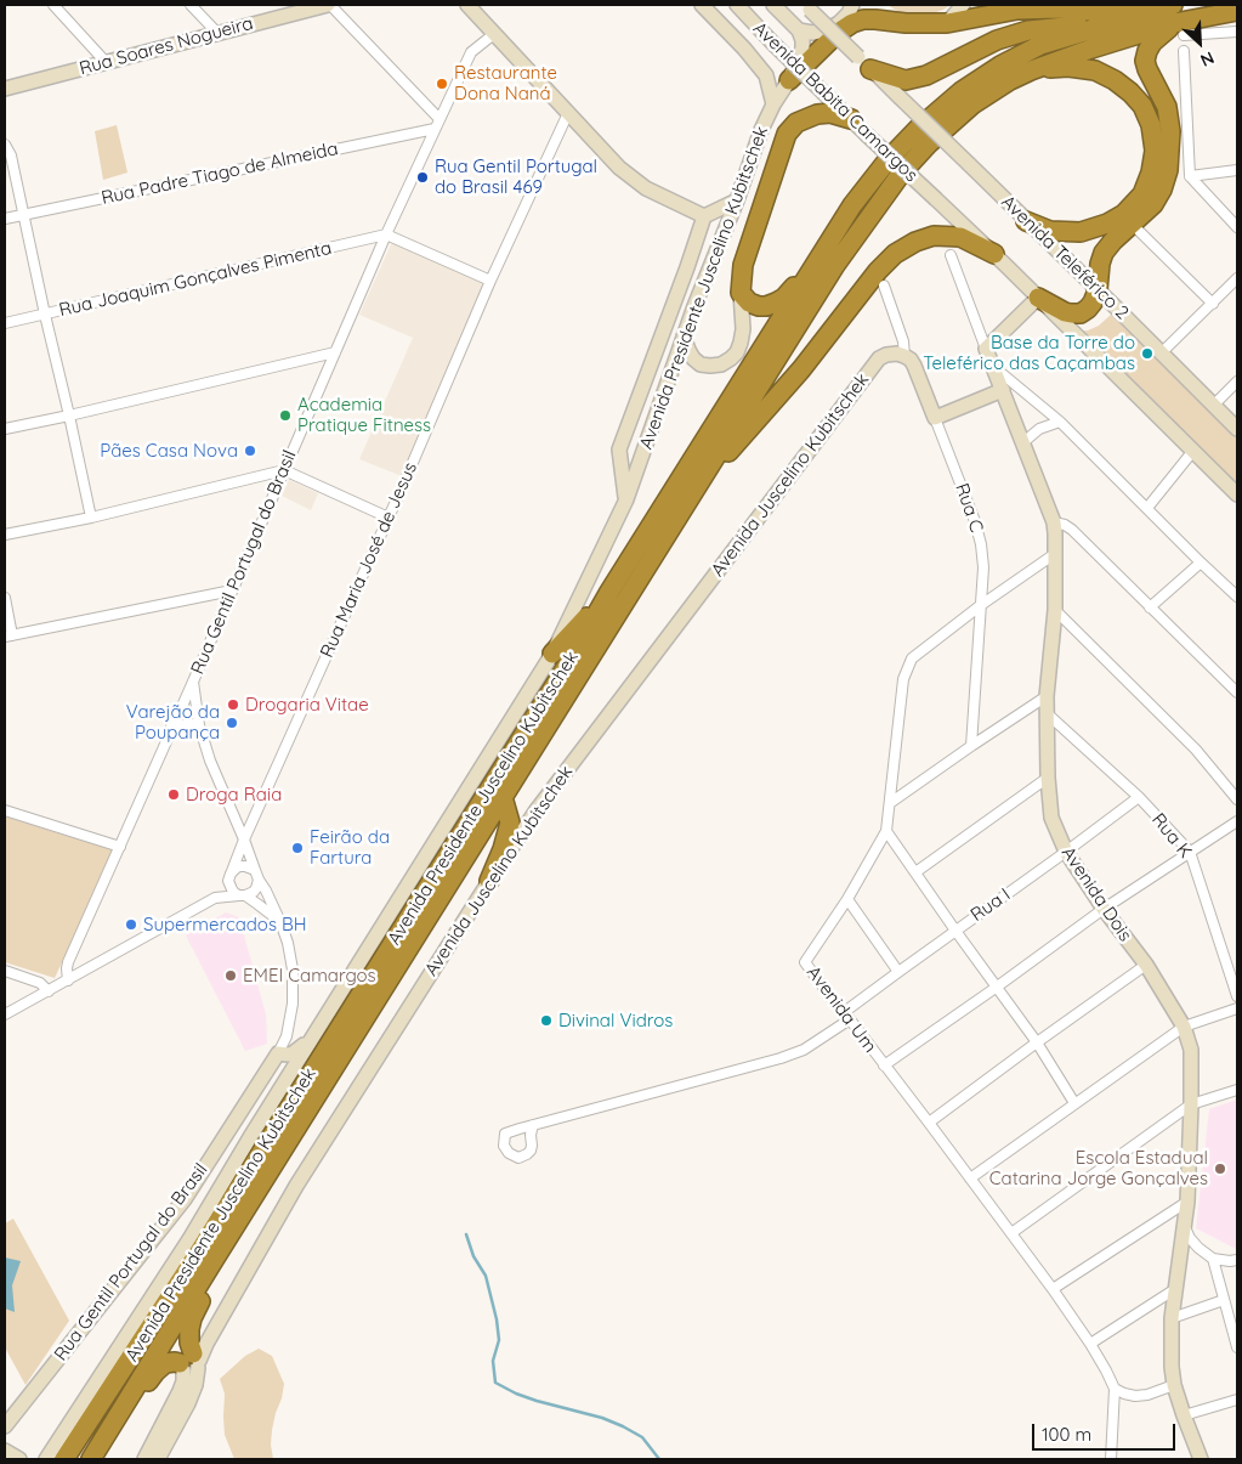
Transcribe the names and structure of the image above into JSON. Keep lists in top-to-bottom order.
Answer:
{
  "streets": {
    "highway": ["Avenida Presidente Juscelino Kubitschek"],
    "street": [
      "Rua Soares Nogueira",
      "Avenida Babita Camargos",
      "Rua Padre Tiago de Almeida",
      "Avenida Teleférico 2",
      "Rua Joaquim Gonçalves Pimenta",
      "Avenida Juscelino Kubitschek",
      "Rua C",
      "Rua Maria José de Jesus",
      "Rua Gentil Portugal do Brasil",
      "Rua K",
      "Avenida Dois",
      "Rua I",
      "Avenida Um"
    ]
  },
  "crossings": [
    ["Rua Padre Tiago de Almeida", "Rua Gentil Portugal do Brasil"],
    ["Rua Joaquim Gonçalves Pimenta", "Rua Gentil Portugal do Brasil"],
    ["Avenida Juscelino Kubitschek", "Rua C"],
    ["Rua C", "Avenida Um"],
    ["Rua Maria José de Jesus", "Rua Gentil Portugal do Brasil"],
    ["Rua K", "Avenida Dois"],
    ["Rua K", "Rua I"],
    ["Avenida Dois", "Rua I"],
    ["Avenida Dois", "Avenida Um"],
    ["Rua I", "Avenida Um"]
  ],
  "places": [
    "Restaurante Dona Naná",
    "Rua Gentil Portugal do Brasil 469",
    "Base da Torre do Teleférico das Caçambas",
    "Academia Pratique Fitness",
    "Pães Casa Nova",
    "Drogaria Vitae",
    "Varejão da Poupança",
    "Droga Raia",
    "Feirão da Fartura",
    "Supermercados BH",
    "EMEI Camargos",
    "Divinal Vidros",
    "Escola Estadual Catarina Jorge Gonçalves"
  ],
  "scale_bar": "100 m",
  "north": "bottom right"
}
